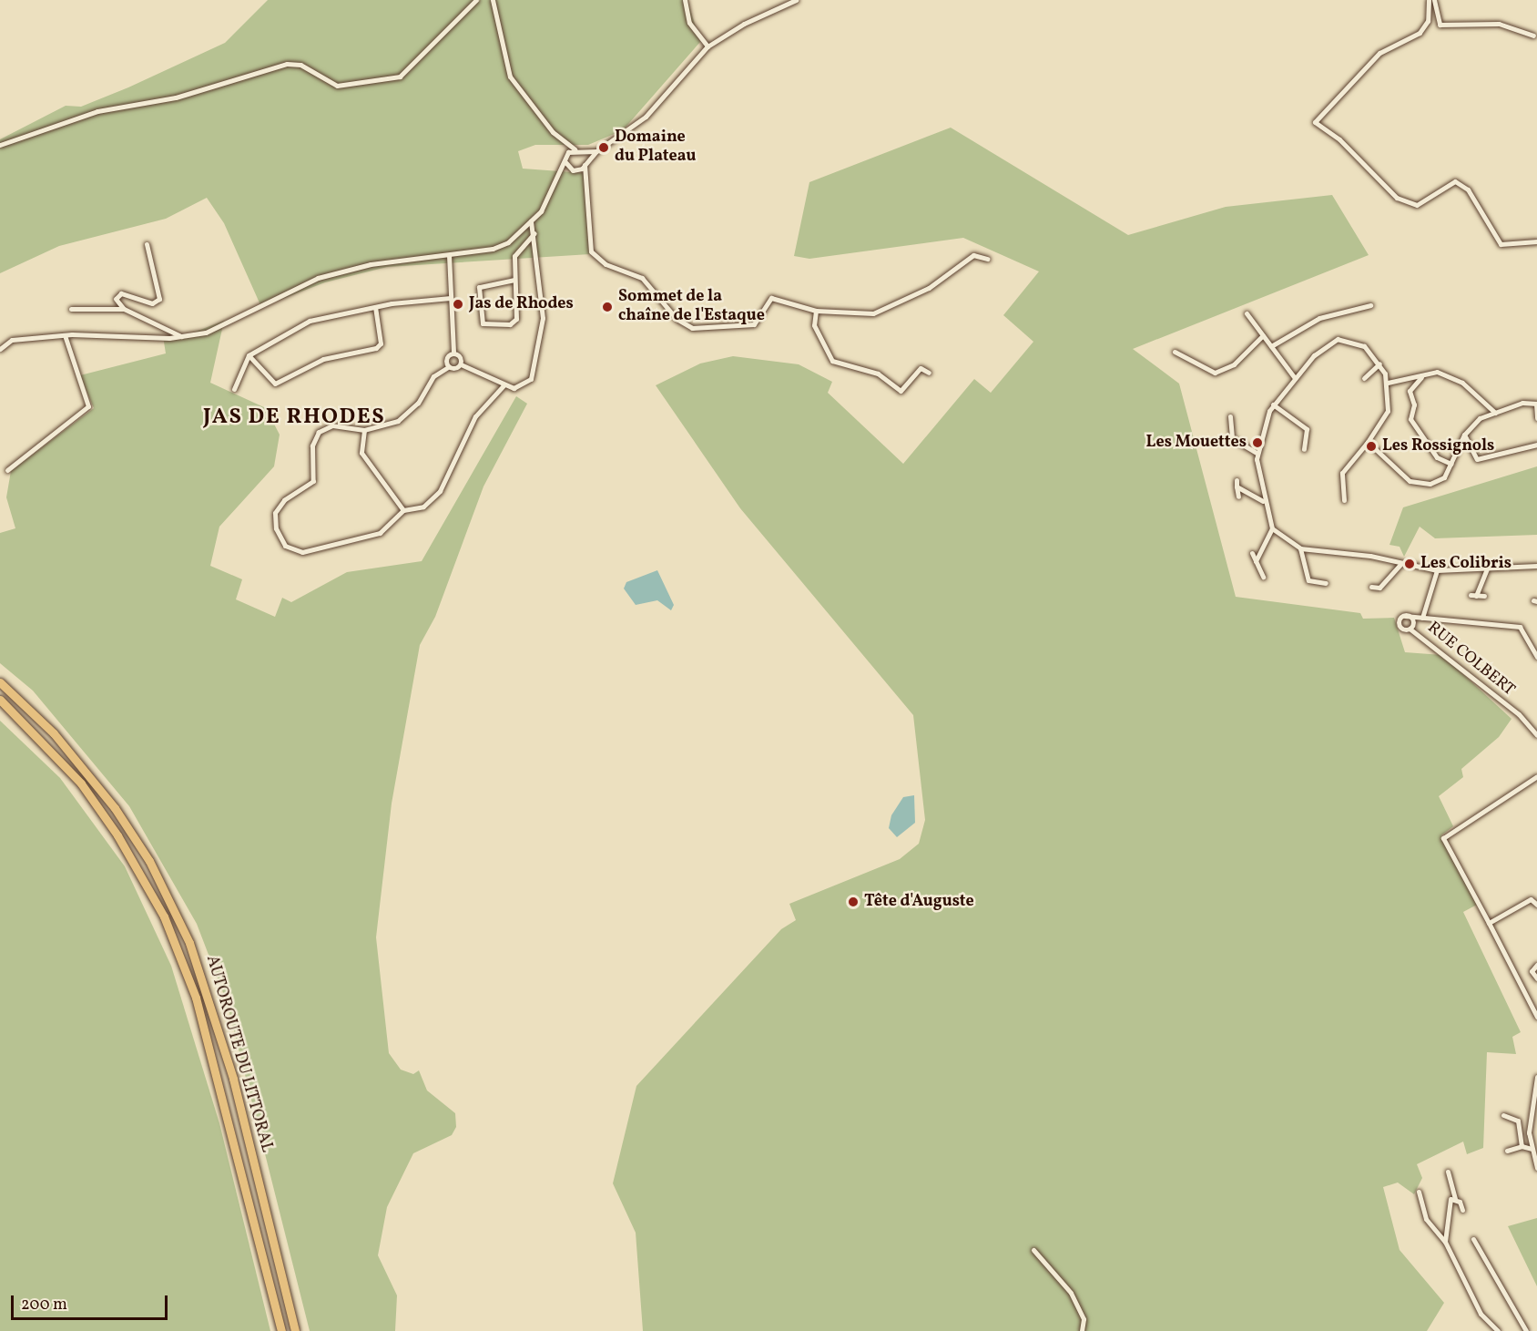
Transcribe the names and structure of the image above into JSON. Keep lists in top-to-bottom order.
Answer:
{
  "streets": {
    "highway": ["AUTOROUTE DU LITTORAL"],
    "street": ["RUE COLBERT"]
  },
  "districts": ["JAS DE RHODES"],
  "places": [
    "Domaine du Plateau",
    "Jas de Rhodes",
    "Sommet de la chaîne de l'Estaque",
    "Les Mouettes",
    "Les Rossignols",
    "Les Colibris",
    "Tête d'Auguste"
  ],
  "scale_bar": "200 m"
}
